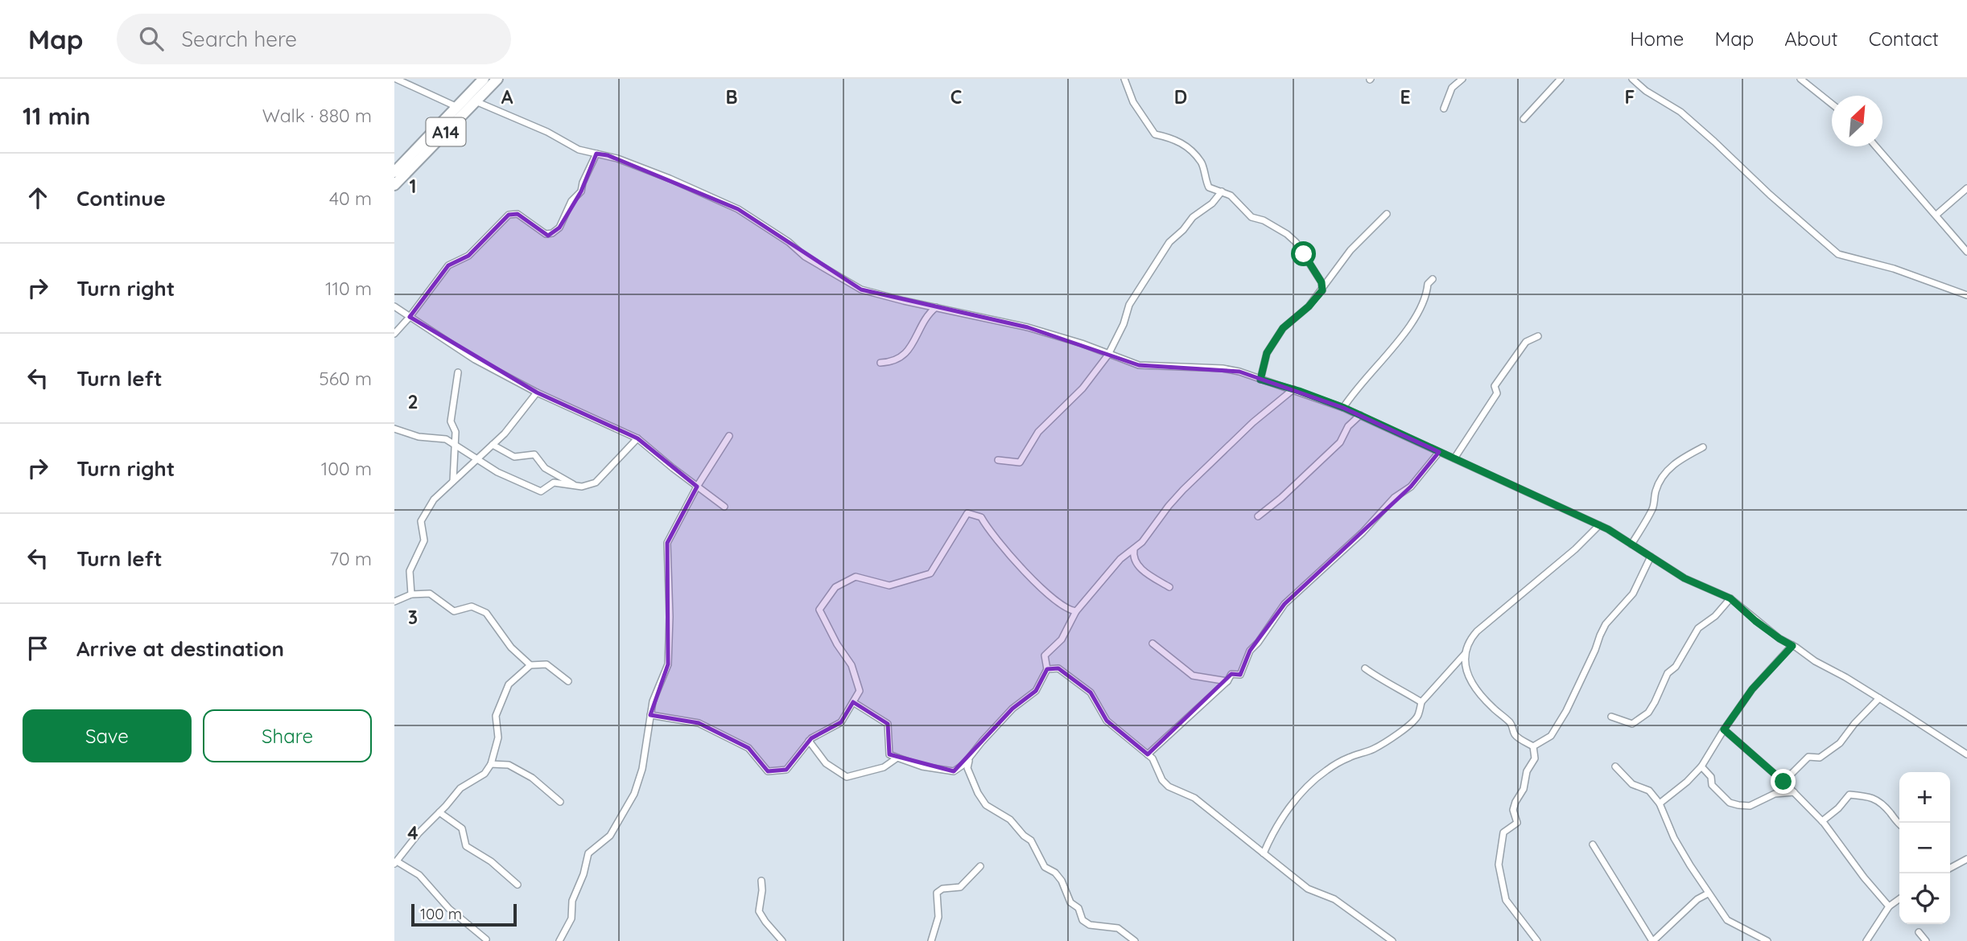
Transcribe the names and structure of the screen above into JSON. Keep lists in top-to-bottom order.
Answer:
{
  "streets": {
    "highway": ["A14"]
  },
  "scale_bar": "100 m",
  "north": "top right",
  "page": {
    "header": "Map",
    "search": "Search here",
    "nav": [
      "Home",
      "Map",
      "About",
      "Contact"
    ],
    "heading": ["11 min", "Walk · 880 m"],
    "list": [
      ["Continue", "40 m"],
      ["Turn right", "110 m"],
      ["Turn left", "560 m"],
      ["Turn right", "100 m"],
      ["Turn left", "70 m"],
      "Arrive at destination"
    ],
    "buttons": ["Save", "Share"],
    "map_buttons": ["+", "−"],
    "scale": "100 m"
  },
  "grid": {
    "columns": [
      "A",
      "B",
      "C",
      "D",
      "E",
      "F"
    ],
    "rows": [
      "1",
      "2",
      "3",
      "4"
    ]
  }
}
